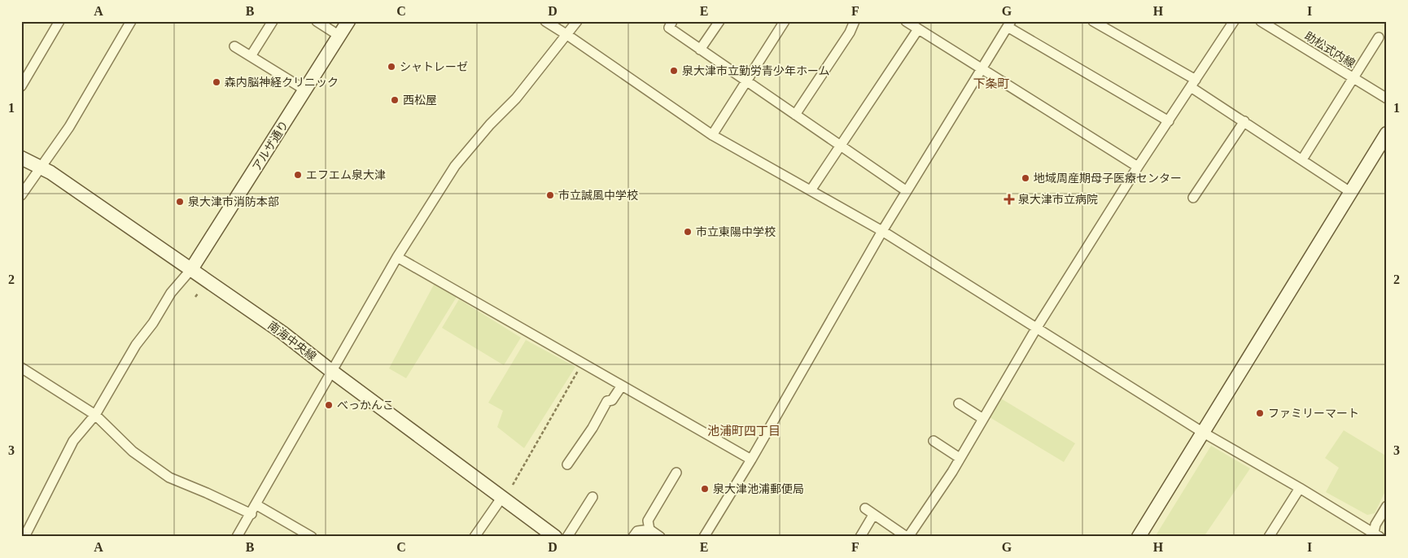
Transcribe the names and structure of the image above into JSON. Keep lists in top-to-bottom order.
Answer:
{
  "streets": {
    "street": ["助松式内線", "アルザ通り", "南海中央線"]
  },
  "crossings": [
    ["アルザ通り", "南海中央線"]
  ],
  "districts": ["下条町", "池浦町四丁目"],
  "places": {
    "other": [
      "シャトレーゼ",
      "泉大津市立勤労青少年ホーム",
      "森内脳神経クリニック",
      "西松屋",
      "エフエム泉大津",
      "地域周産期母子医療センター",
      "市立誠風中学校",
      "泉大津市消防本部",
      "市立東陽中学校",
      "べっかんこ",
      "ファミリーマート",
      "泉大津池浦郵便局"
    ],
    "health": ["泉大津市立病院"]
  },
  "grid": {
    "columns": [
      "A",
      "B",
      "C",
      "D",
      "E",
      "F",
      "G",
      "H",
      "I"
    ],
    "rows": ["1", "2", "3"]
  }
}
